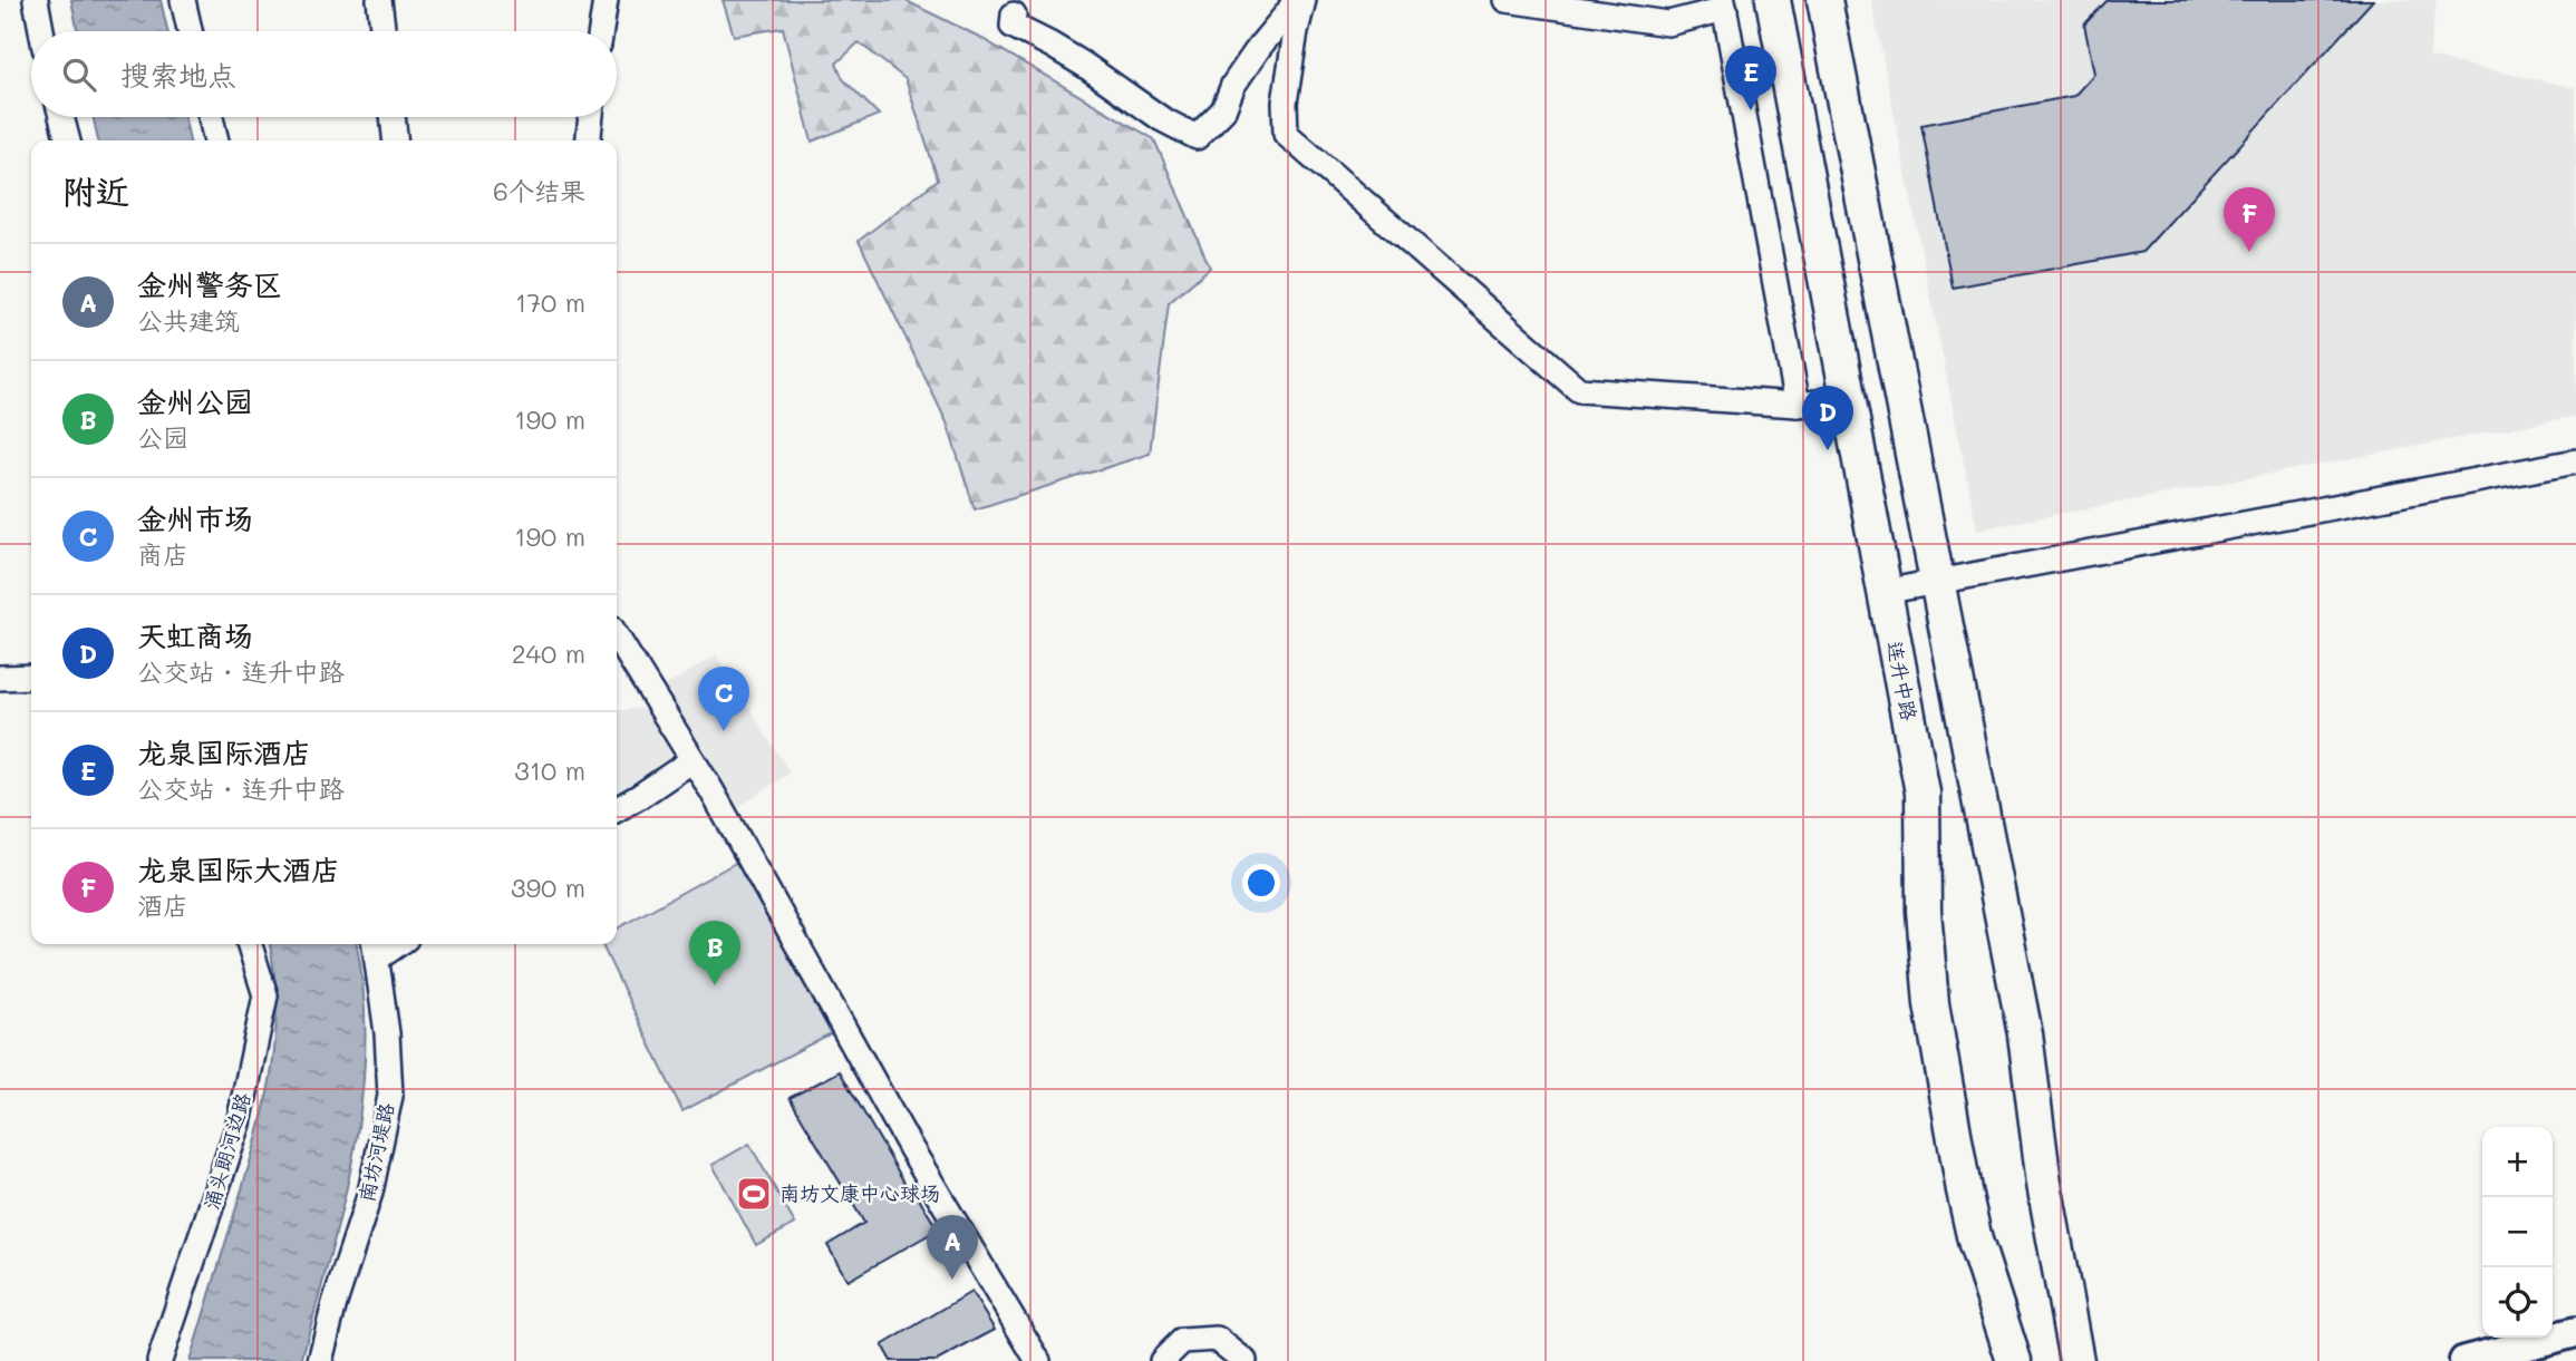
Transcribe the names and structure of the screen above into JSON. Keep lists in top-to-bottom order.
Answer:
{
  "streets": {
    "main road": ["连升中路"],
    "street": ["涌头朗河边路", "南坊河堤路"]
  },
  "places": {
    "sports": ["南坊文康中心球场"]
  },
  "page": {
    "search": "搜索地点",
    "pins": [
      "E",
      "F",
      "D",
      "C",
      "B",
      "A"
    ],
    "heading": ["附近", "6个结果"],
    "list": [
      {
        "mark": "A",
        "name": "金州警务区",
        "note": "公共建筑",
        "value": "170 m"
      },
      {
        "mark": "B",
        "name": "金州公园",
        "note": "公园",
        "value": "190 m"
      },
      {
        "mark": "C",
        "name": "金州市场",
        "note": "商店",
        "value": "190 m"
      },
      {
        "mark": "D",
        "name": "天虹商场",
        "note": "公交站 · 连升中路",
        "value": "240 m"
      },
      {
        "mark": "E",
        "name": "龙泉国际酒店",
        "note": "公交站 · 连升中路",
        "value": "310 m"
      },
      {
        "mark": "F",
        "name": "龙泉国际大酒店",
        "note": "酒店",
        "value": "390 m"
      }
    ],
    "map_buttons": ["+", "−"]
  }
}
